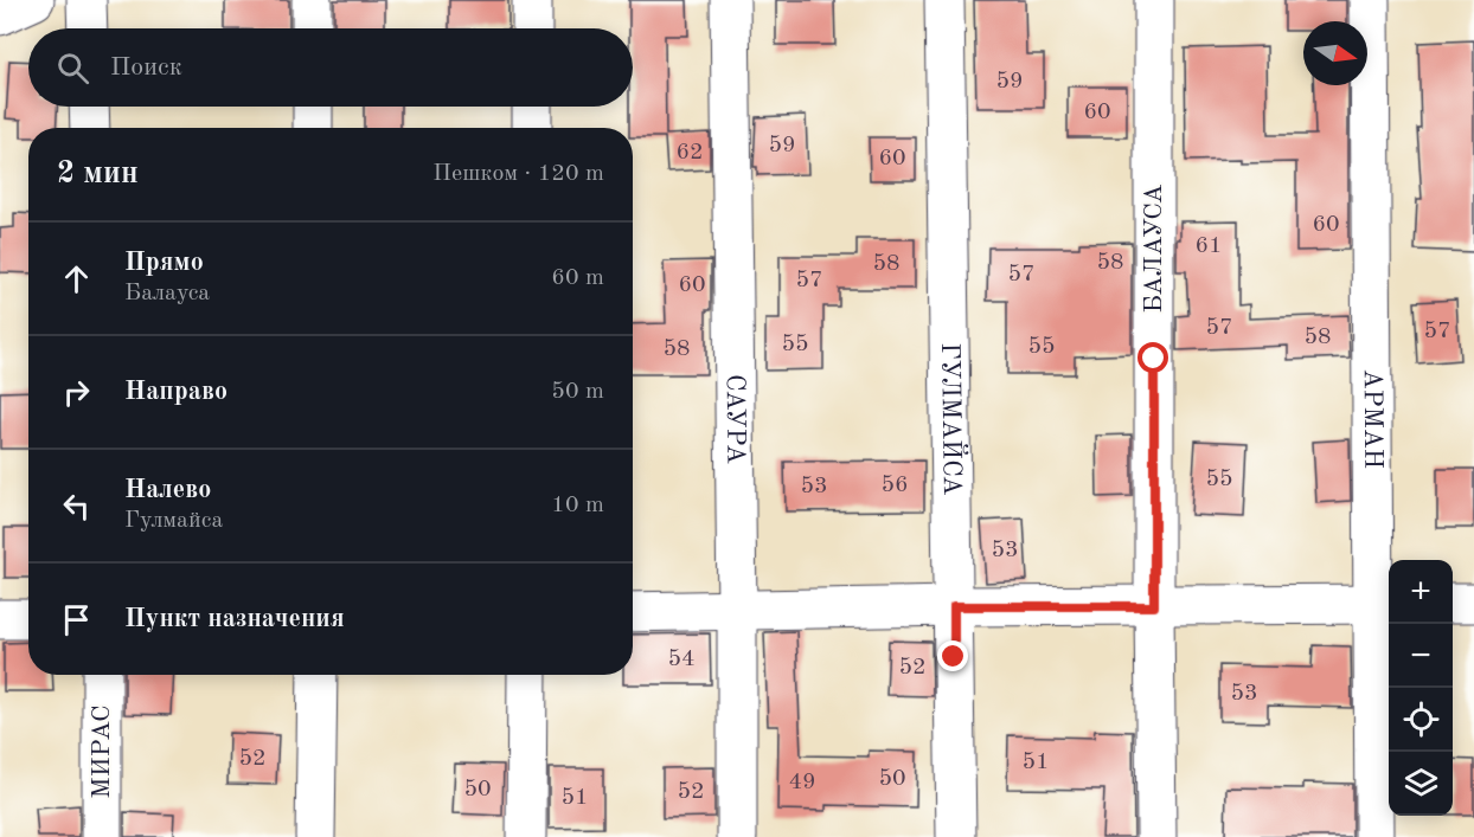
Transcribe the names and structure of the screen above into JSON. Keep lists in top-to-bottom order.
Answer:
{
  "streets": {
    "street": [
      "БАЛАУСА",
      "САУРА",
      "ГУЛМАЙСА",
      "АРМАН",
      "МИРАС"
    ]
  },
  "house_numbers": [
    "59",
    "60",
    "59",
    "62",
    "60",
    "60",
    "61",
    "58",
    "58",
    "57",
    "57",
    "60",
    "57",
    "57",
    "58",
    "55",
    "55",
    "58",
    "55",
    "56",
    "53",
    "53",
    "54",
    "52",
    "53",
    "52",
    "51",
    "50",
    "49",
    "50",
    "52",
    "51"
  ],
  "north": "right",
  "page": {
    "search": "Поиск",
    "heading": ["2 мин", "Пешком · 120 m"],
    "list": [
      ["Прямо", "Балауса", "60 m"],
      ["Направо", "50 m"],
      ["Налево", "Гулмайса", "10 m"],
      "Пункт назначения"
    ],
    "map_buttons": ["+", "−"]
  }
}
